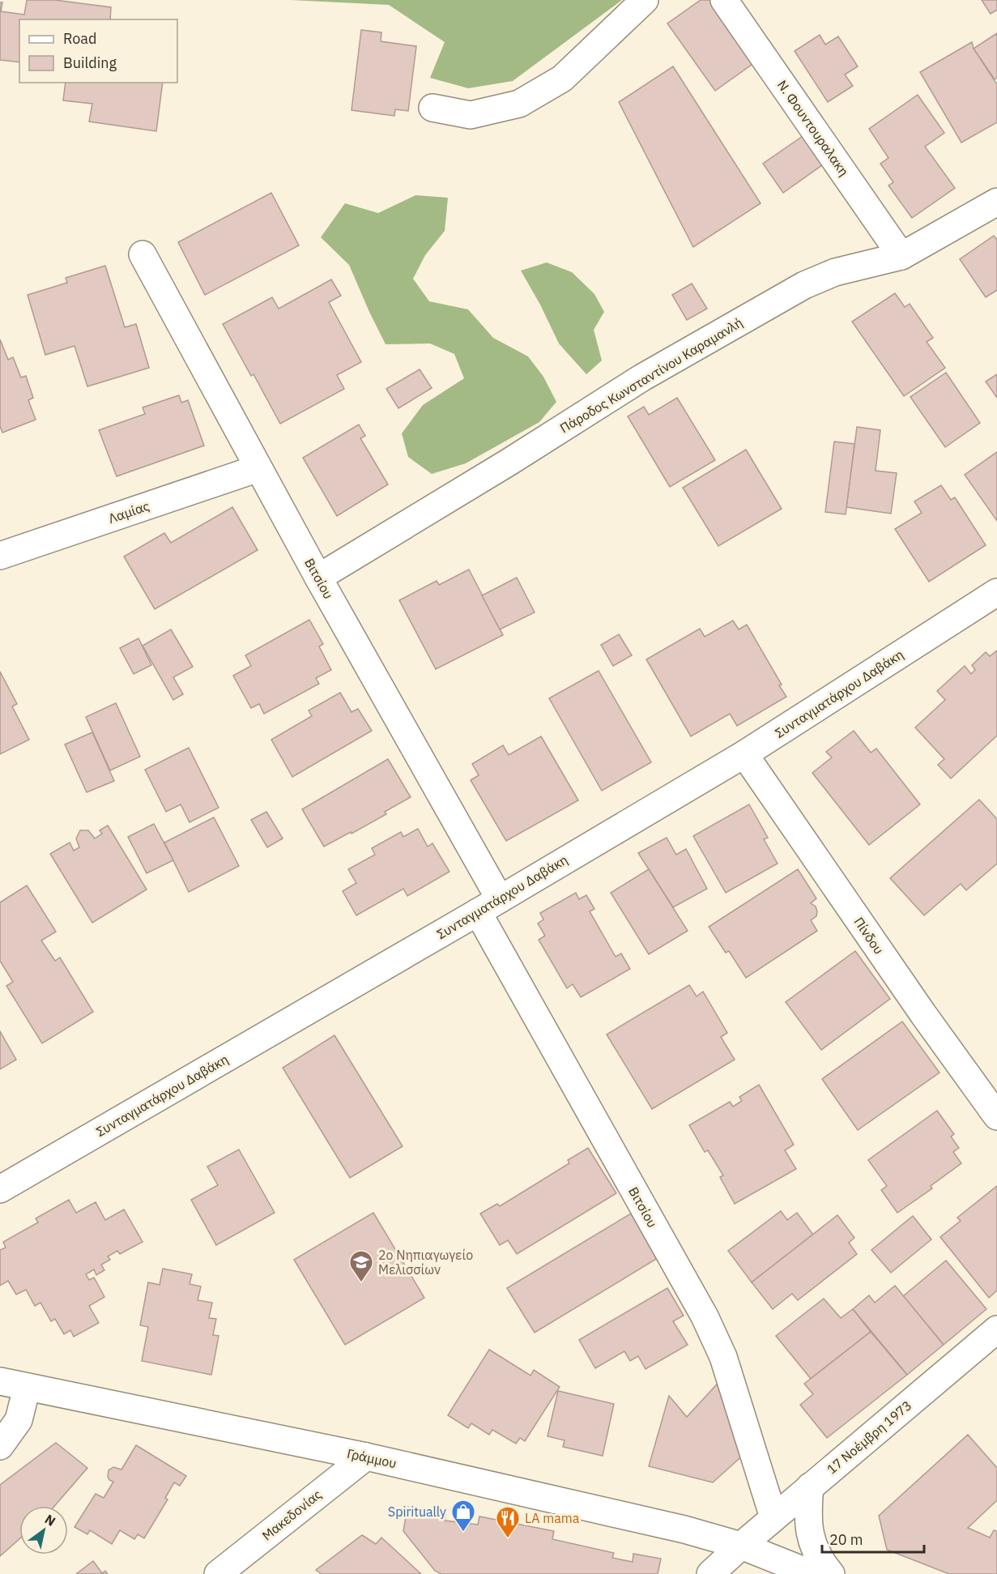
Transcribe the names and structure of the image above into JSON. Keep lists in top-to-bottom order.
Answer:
{
  "streets": {
    "street": [
      "Ν. Φουντουραλακη",
      "Πάροδος Κωνσταντίνου Καραμανλή",
      "Λαμίας",
      "Βιτσίου",
      "Συνταγματάρχου Δαβάκη",
      "Πίνδου",
      "17 Νοέμβρη 1973",
      "Γράμμου",
      "Μακεδονίας"
    ]
  },
  "crossings": [
    ["Ν. Φουντουραλακη", "Πάροδος Κωνσταντίνου Καραμανλή"],
    ["Πάροδος Κωνσταντίνου Καραμανλή", "Βιτσίου"],
    ["Λαμίας", "Βιτσίου"],
    ["Βιτσίου", "Συνταγματάρχου Δαβάκη"],
    ["Βιτσίου", "17 Νοέμβρη 1973"],
    ["Συνταγματάρχου Δαβάκη", "Πίνδου"],
    ["17 Νοέμβρη 1973", "Γράμμου"],
    ["Γράμμου", "Μακεδονίας"]
  ],
  "places": {
    "school or university": ["2ο Νηπιαγωγείο Μελισσίων"],
    "shop": ["Spiritually"],
    "restaurant": ["LA mama"]
  },
  "legend": ["Road", "Building"],
  "scale_bar": "20 m",
  "north": "top right"
}
